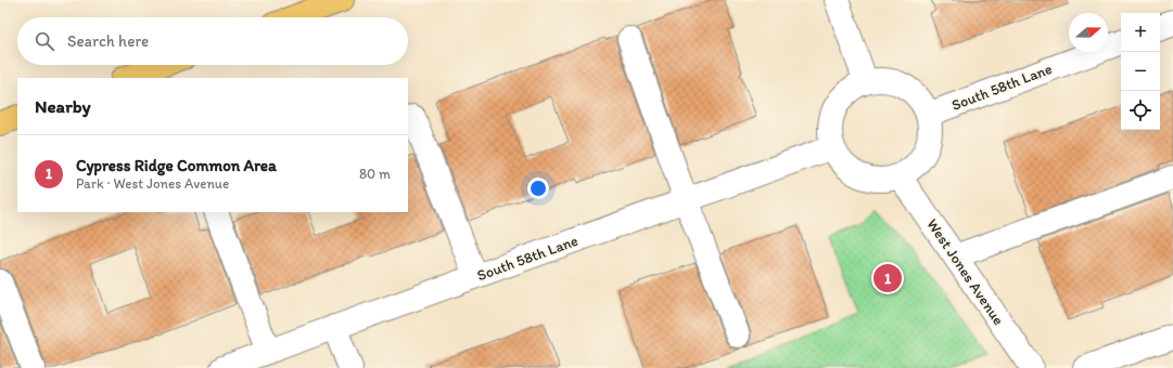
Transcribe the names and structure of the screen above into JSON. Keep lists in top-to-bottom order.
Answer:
{
  "streets": {
    "street": ["South 58th Lane", "West Jones Avenue"]
  },
  "crossings": [
    ["South 58th Lane", "West Jones Avenue"]
  ],
  "north": "right",
  "page": {
    "map_buttons": ["+", "−"],
    "search": "Search here",
    "heading": "Nearby",
    "list": [
      {
        "mark": "1",
        "name": "Cypress Ridge Common Area",
        "note": "Park · West Jones Avenue",
        "value": "80 m"
      }
    ],
    "pins": "1"
  }
}
